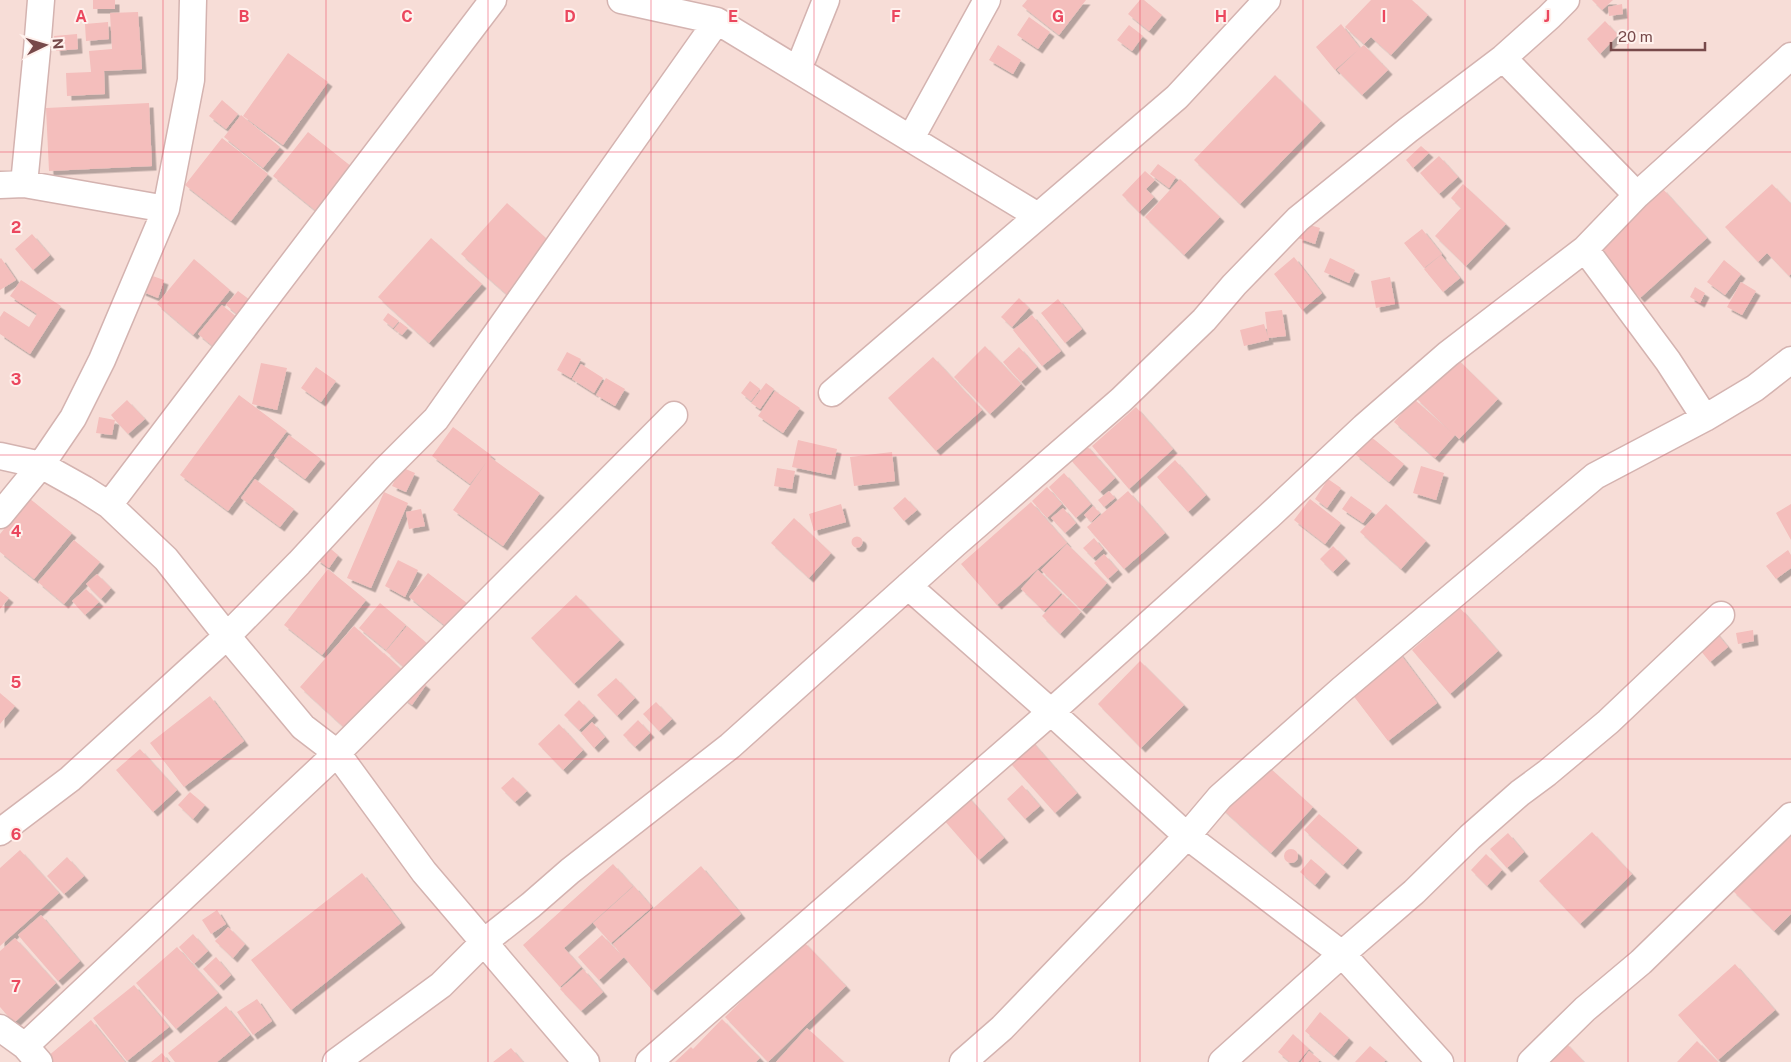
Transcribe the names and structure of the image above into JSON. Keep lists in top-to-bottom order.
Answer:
{
  "scale_bar": "20 m",
  "north": "right",
  "grid": {
    "columns": [
      "A",
      "B",
      "C",
      "D",
      "E",
      "F",
      "G",
      "H",
      "I",
      "J"
    ],
    "rows": [
      "2",
      "3",
      "4",
      "5",
      "6",
      "7"
    ]
  }
}
